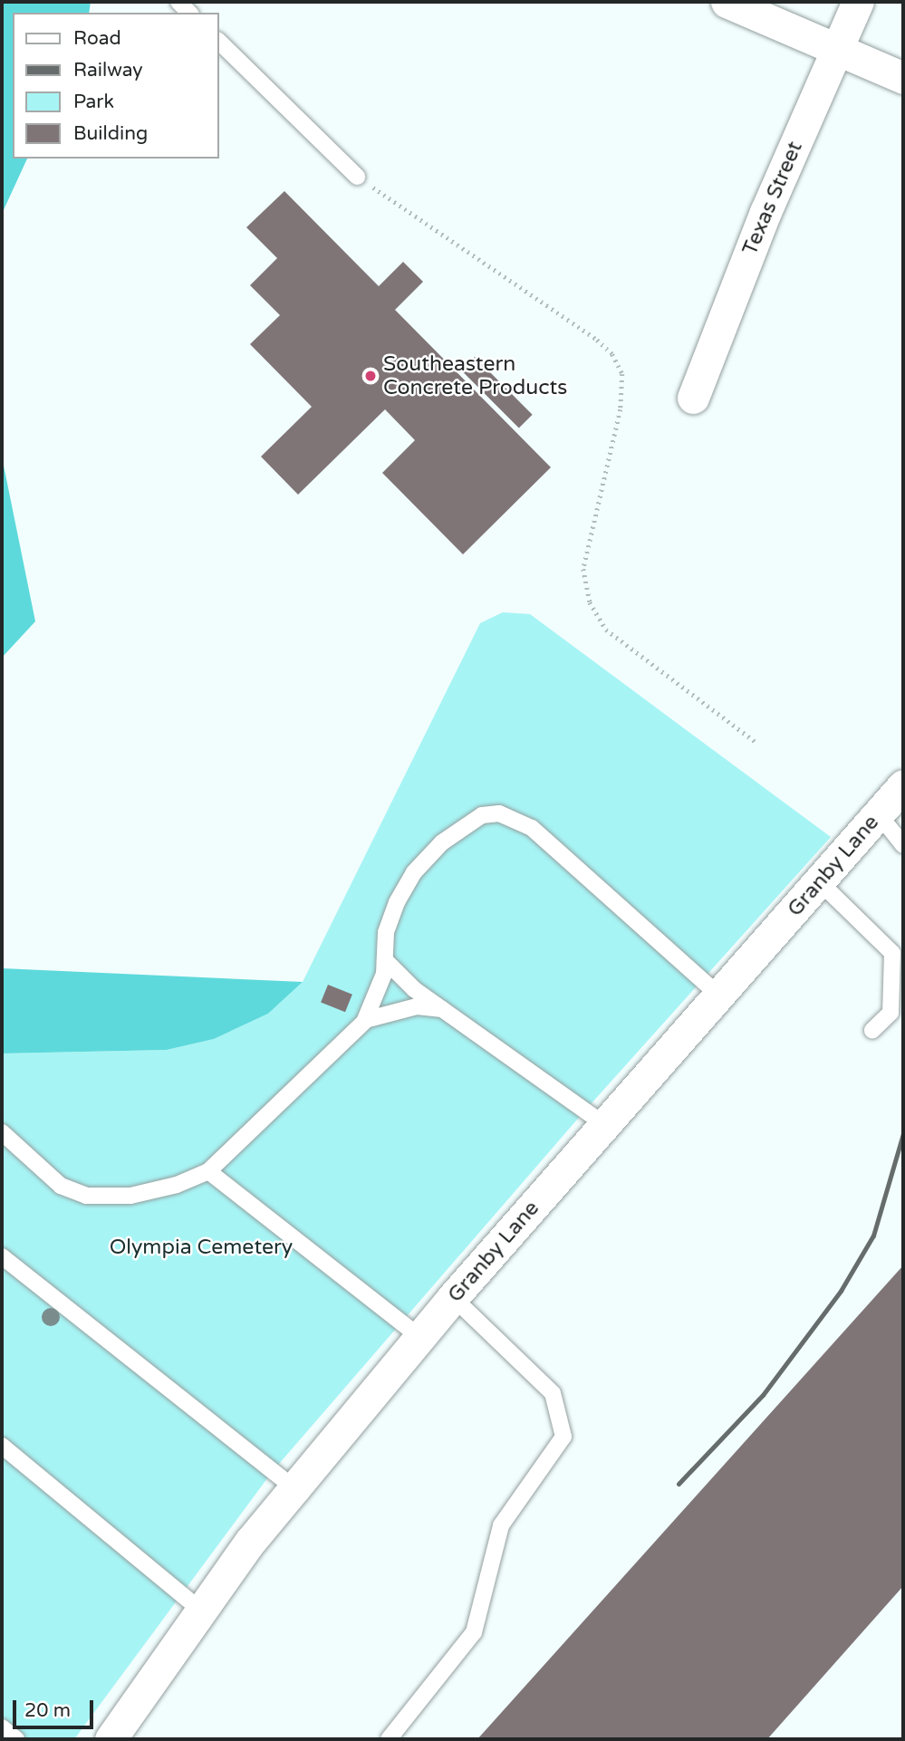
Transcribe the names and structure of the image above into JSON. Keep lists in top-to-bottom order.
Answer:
{
  "streets": {
    "street": ["Texas Street", "Granby Lane"]
  },
  "parks": ["Olympia Cemetery"],
  "places": ["Southeastern Concrete Products"],
  "legend": [
    "Road",
    "Railway",
    "Park",
    "Building"
  ],
  "scale_bar": "20 m"
}
